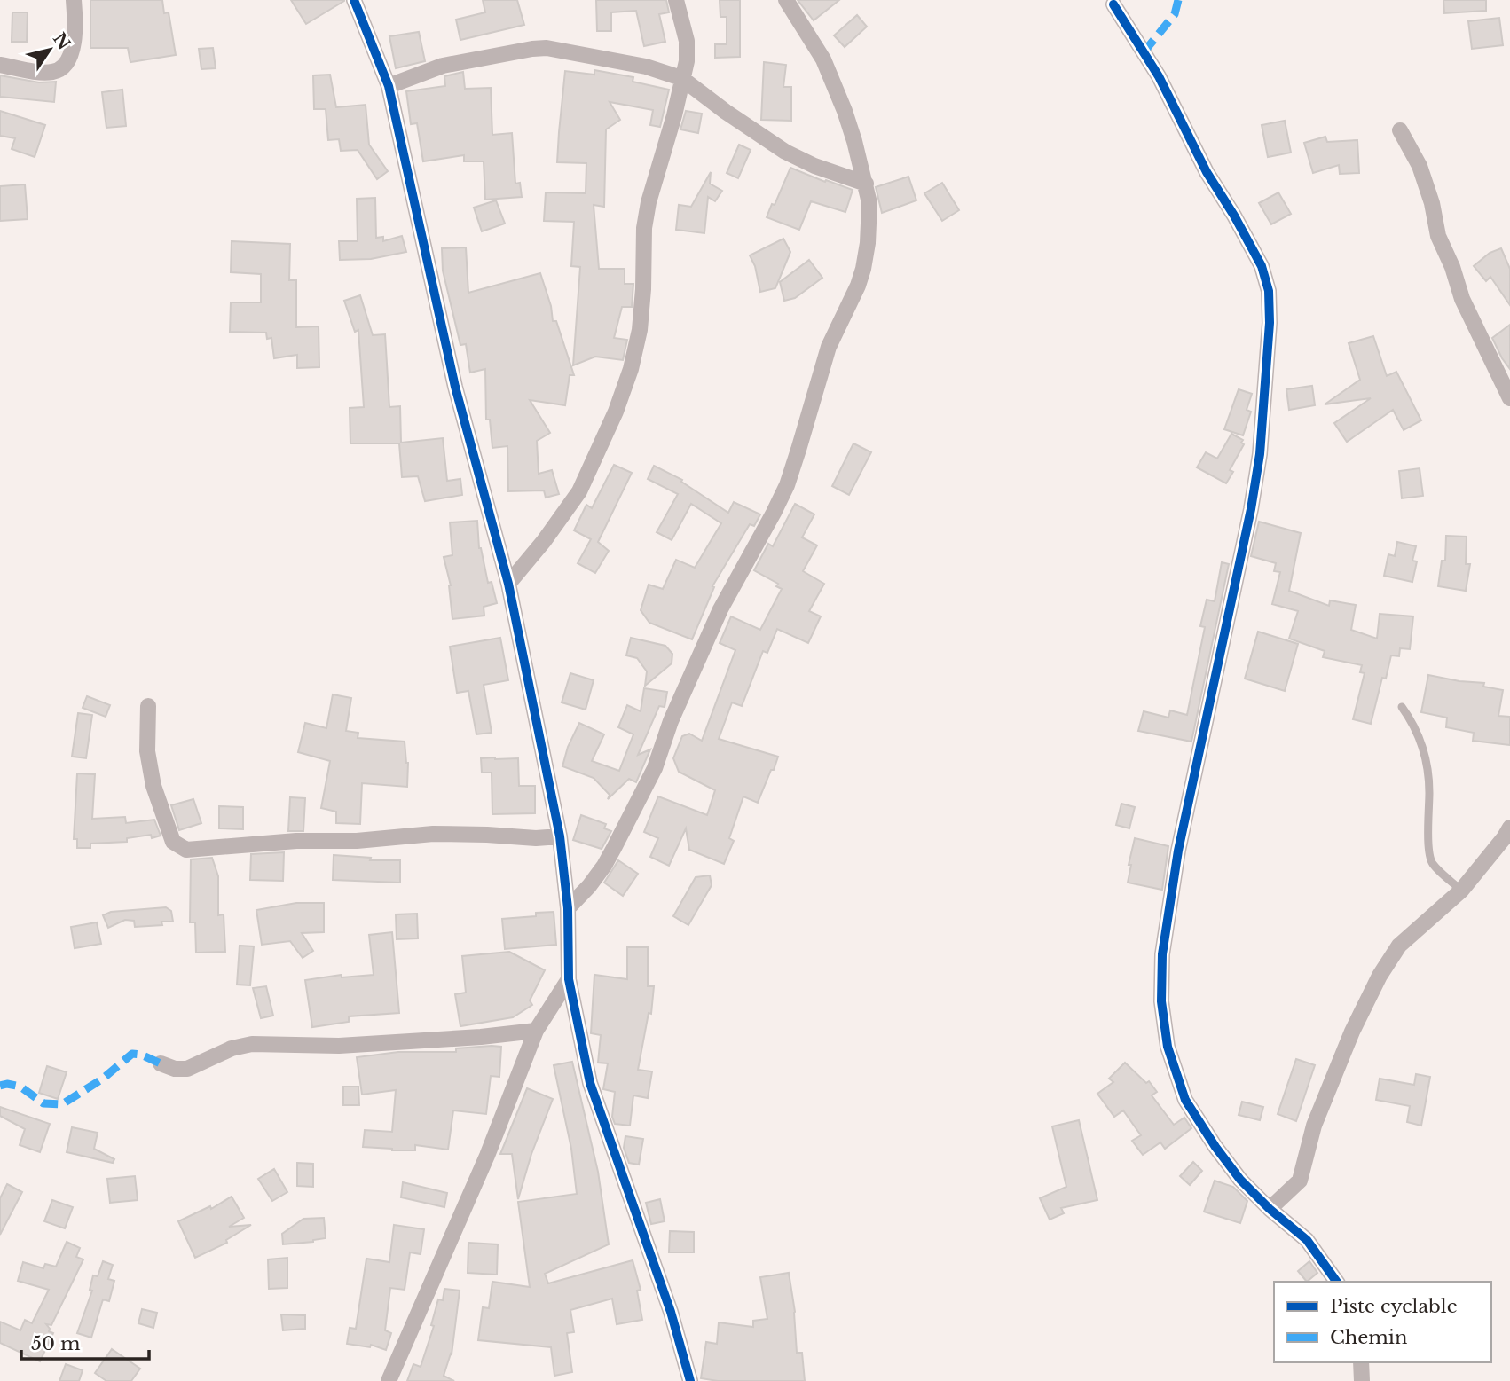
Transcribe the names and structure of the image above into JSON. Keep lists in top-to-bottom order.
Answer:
{
  "legend": ["Piste cyclable", "Chemin"],
  "scale_bar": "50 m",
  "north": "top right"
}
